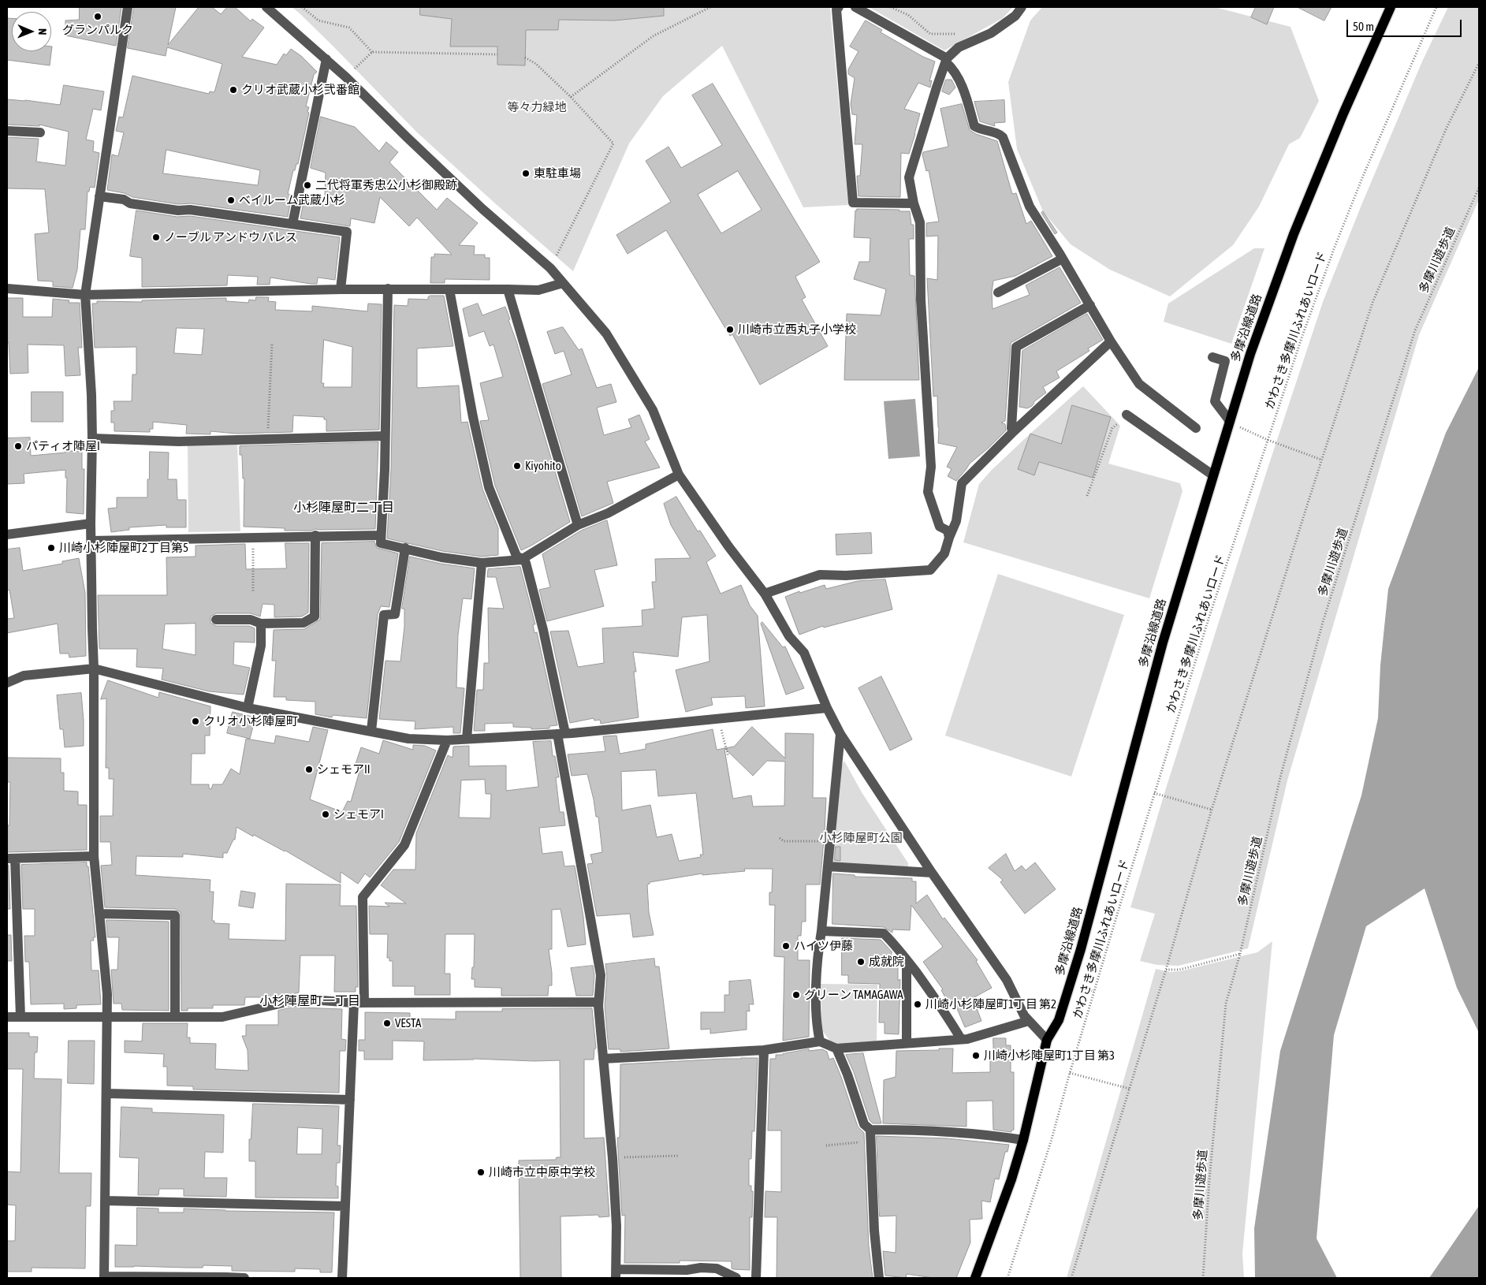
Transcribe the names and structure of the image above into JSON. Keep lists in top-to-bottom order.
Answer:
{
  "streets": {
    "main road": ["多摩沿線道路"],
    "path": ["多摩川遊歩道", "かわさき多摩川ふれあいロード"]
  },
  "districts": ["小杉陣屋町二丁目", "小杉陣屋町一丁目"],
  "parks": ["等々力緑地", "小杉陣屋町公園"],
  "places": [
    "グランパルク",
    "クリオ武蔵小杉弐番館",
    "東駐車場",
    "二代将軍秀忠公小杉御殿跡",
    "ベイルーム武蔵小杉",
    "ノーブル アンドウ パレス",
    "川崎市立西丸子小学校",
    "パティオ陣屋I",
    "Kiyohito",
    "川崎小杉陣屋町2丁目第5",
    "クリオ小杉陣屋町",
    "シェモアII",
    "シェモアI",
    "ハイツ伊藤",
    "成就院",
    "グリーン TAMAGAWA",
    "川崎小杉陣屋町1丁目 第2",
    "VESTA",
    "川崎小杉陣屋町1丁目 第3",
    "川崎市立中原中学校"
  ],
  "scale_bar": "50 m",
  "north": "right"
}
